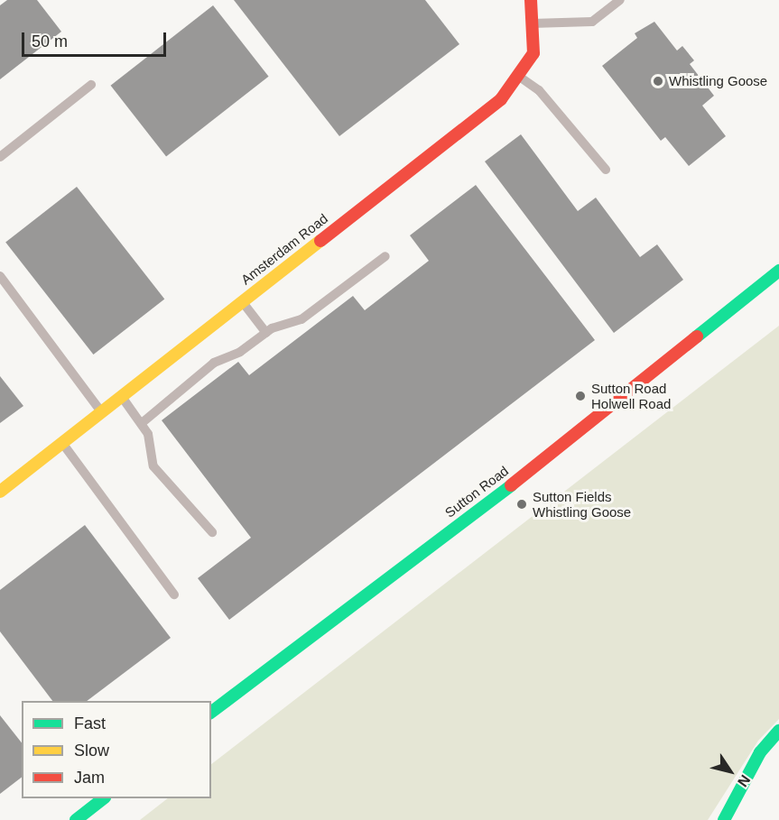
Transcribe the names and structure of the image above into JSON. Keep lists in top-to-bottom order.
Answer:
{
  "streets": {
    "street": ["Amsterdam Road", "Sutton Road"]
  },
  "places": ["Whistling Goose", "Sutton Road Holwell Road", "Sutton Fields Whistling Goose"],
  "legend": ["Fast", "Slow", "Jam"],
  "scale_bar": "50 m",
  "north": "bottom right"
}
